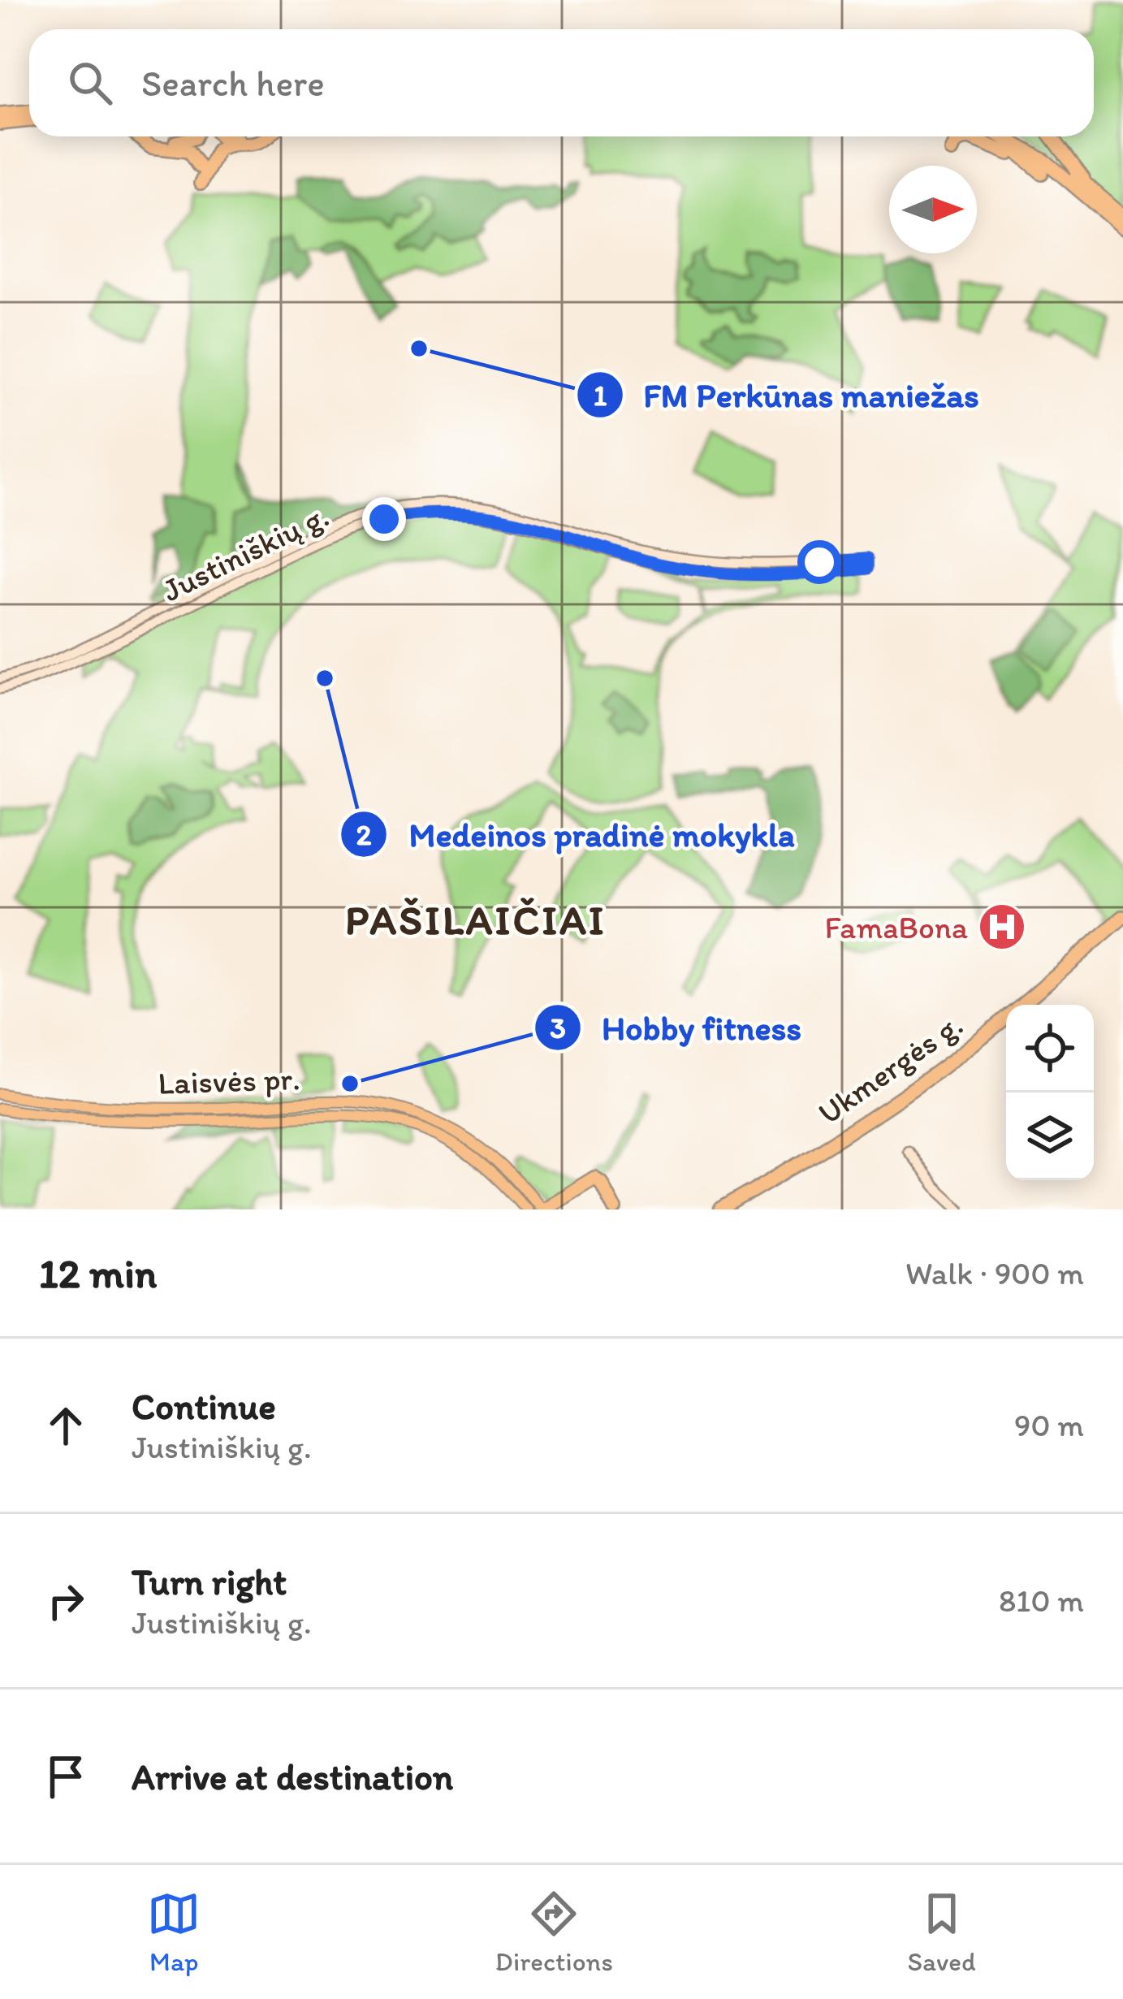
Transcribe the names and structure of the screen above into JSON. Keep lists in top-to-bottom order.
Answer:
{
  "streets": {
    "highway": ["Ukmergės g."],
    "main road": ["Justiniškių g.", "Laisvės pr."]
  },
  "districts": ["PAŠILAIČIAI"],
  "places": {
    "other": ["FM Perkūnas maniežas", "Medeinos pradinė mokykla", "Hobby fitness"],
    "hospital": ["FamaBona"]
  },
  "north": "right",
  "page": {
    "search": "Search here",
    "heading": ["12 min", "Walk · 900 m"],
    "list": [
      ["Continue", "Justiniškių g.", "90 m"],
      ["Turn right", "Justiniškių g.", "810 m"],
      "Arrive at destination"
    ],
    "nav": ["Map", "Directions", "Saved"]
  }
}
